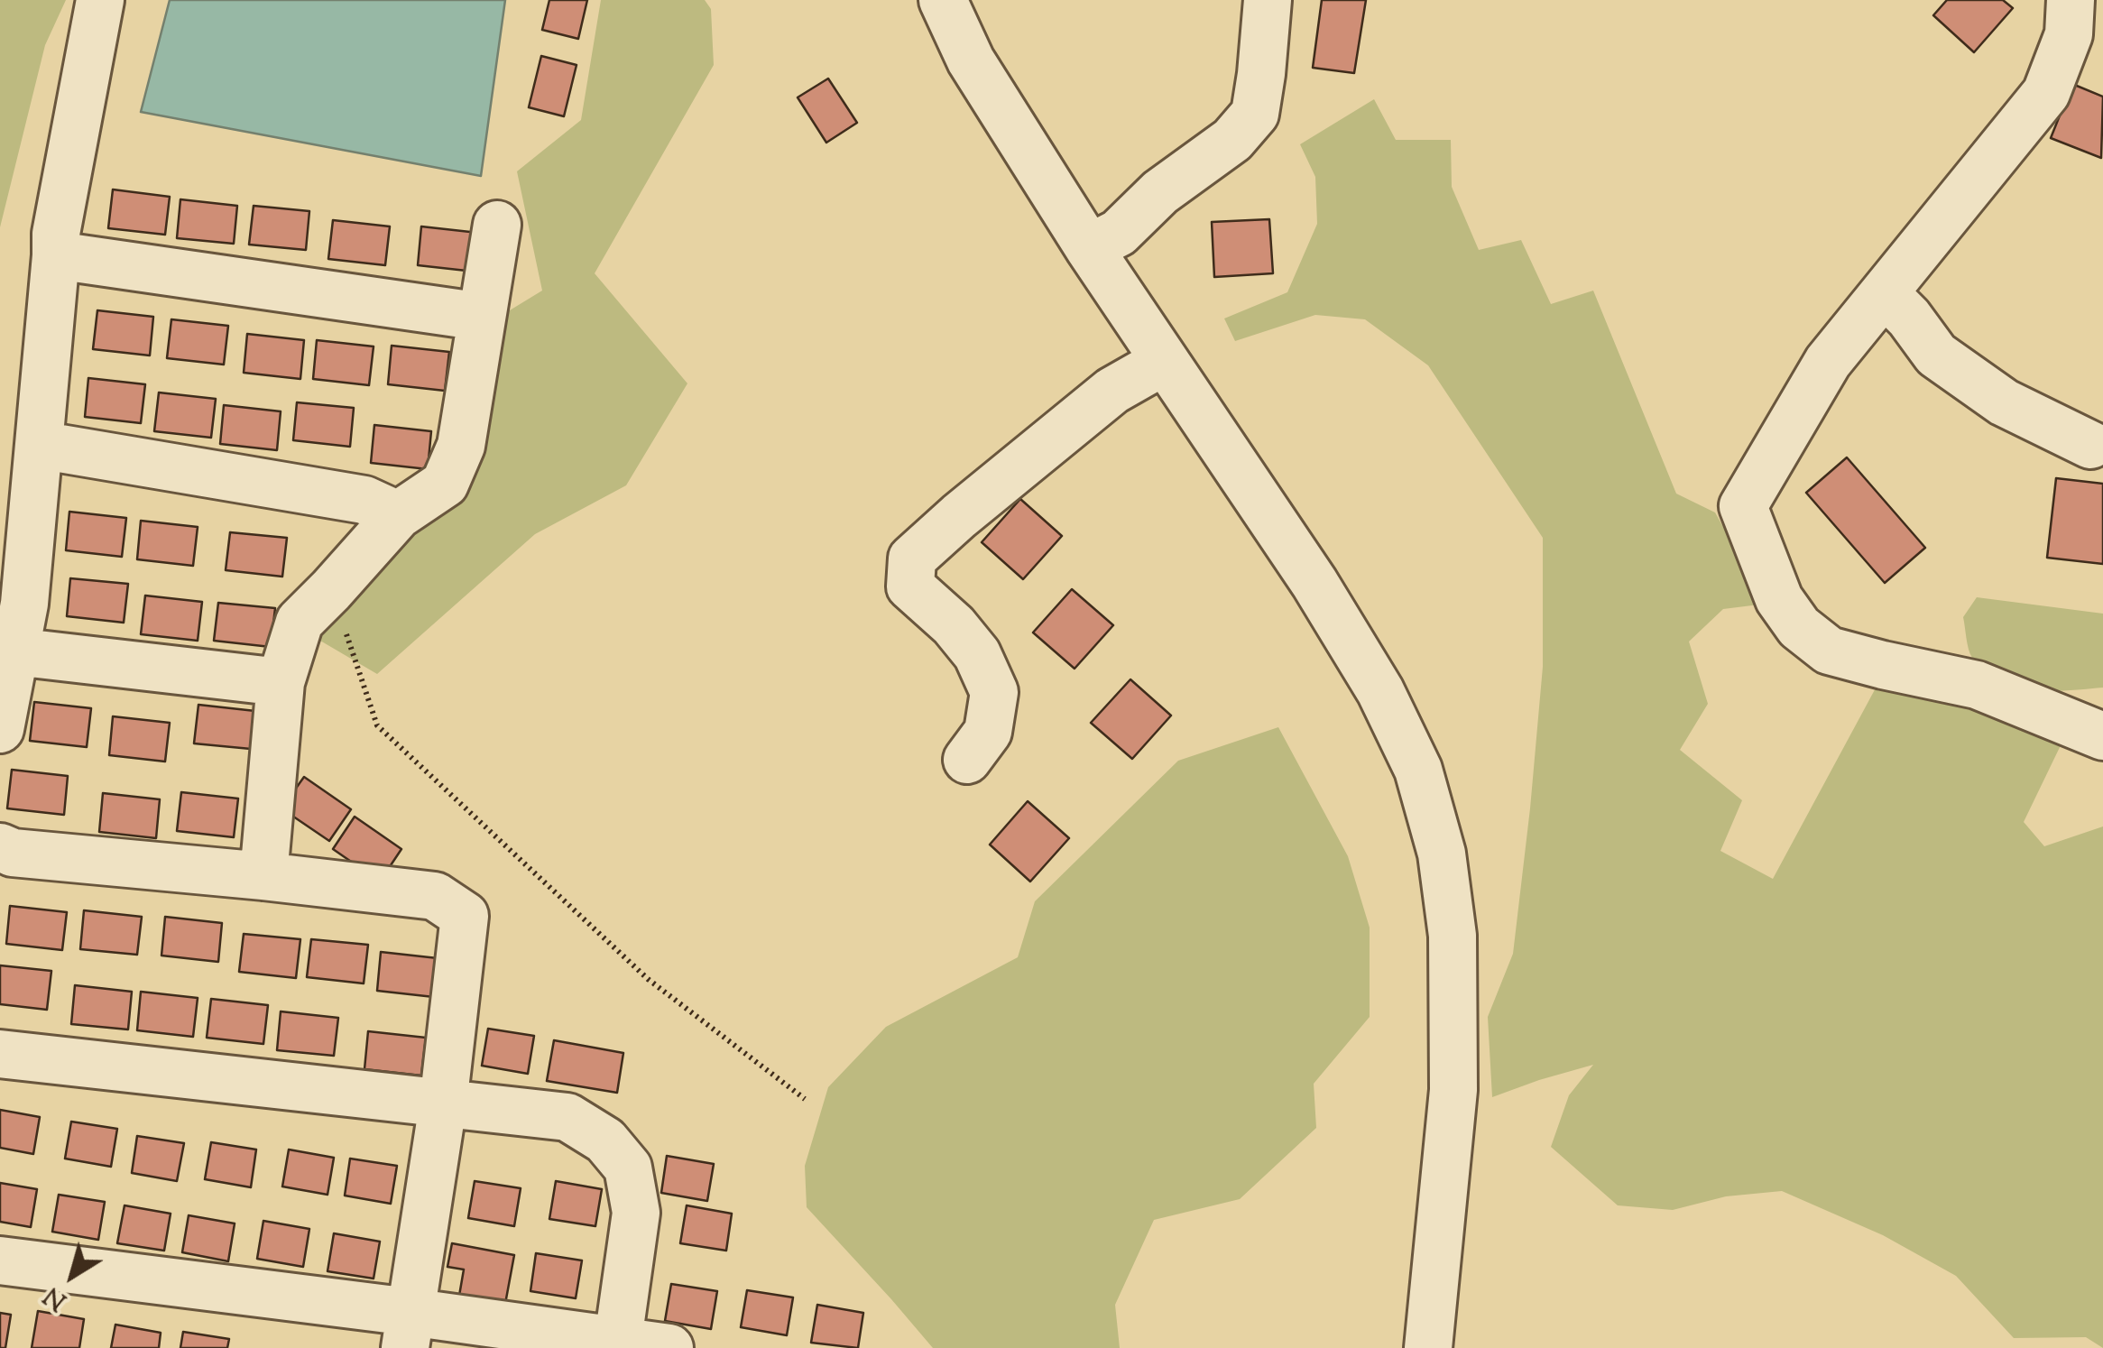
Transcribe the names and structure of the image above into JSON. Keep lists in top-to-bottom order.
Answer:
{
  "north": "bottom left"
}
